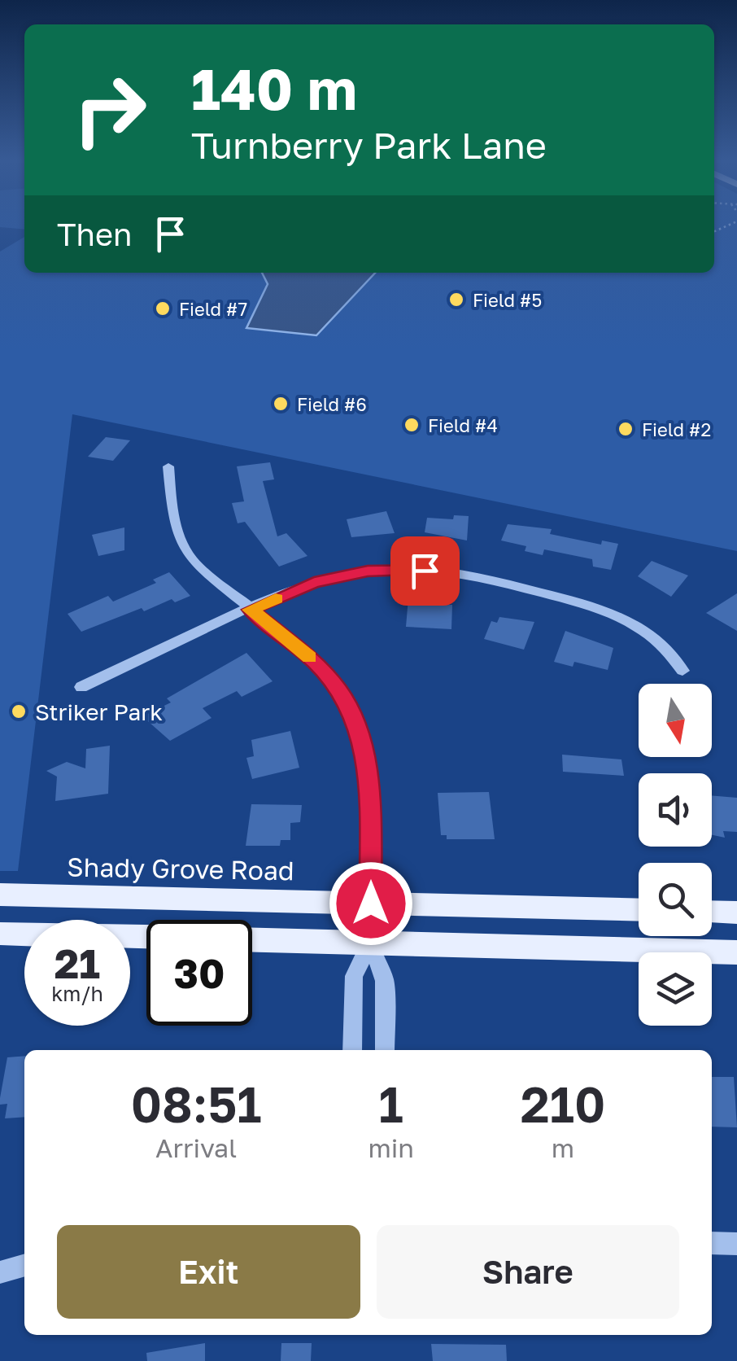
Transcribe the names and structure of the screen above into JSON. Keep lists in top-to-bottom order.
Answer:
{
  "streets": {
    "main road": ["Shady Grove Road"]
  },
  "places": [
    "Field #5",
    "Field #7",
    "Field #6",
    "Field #4",
    "Field #2",
    "Striker Park"
  ],
  "north": "bottom",
  "page": {
    "turn": ["140 m", "Turnberry Park Lane"],
    "then": "Then",
    "speed": "21 km/h",
    "limit": "30",
    "eta": [
      "08:51",
      "Arrival",
      "1",
      "min",
      "210",
      "m"
    ],
    "buttons": ["Exit", "Share"]
  }
}
